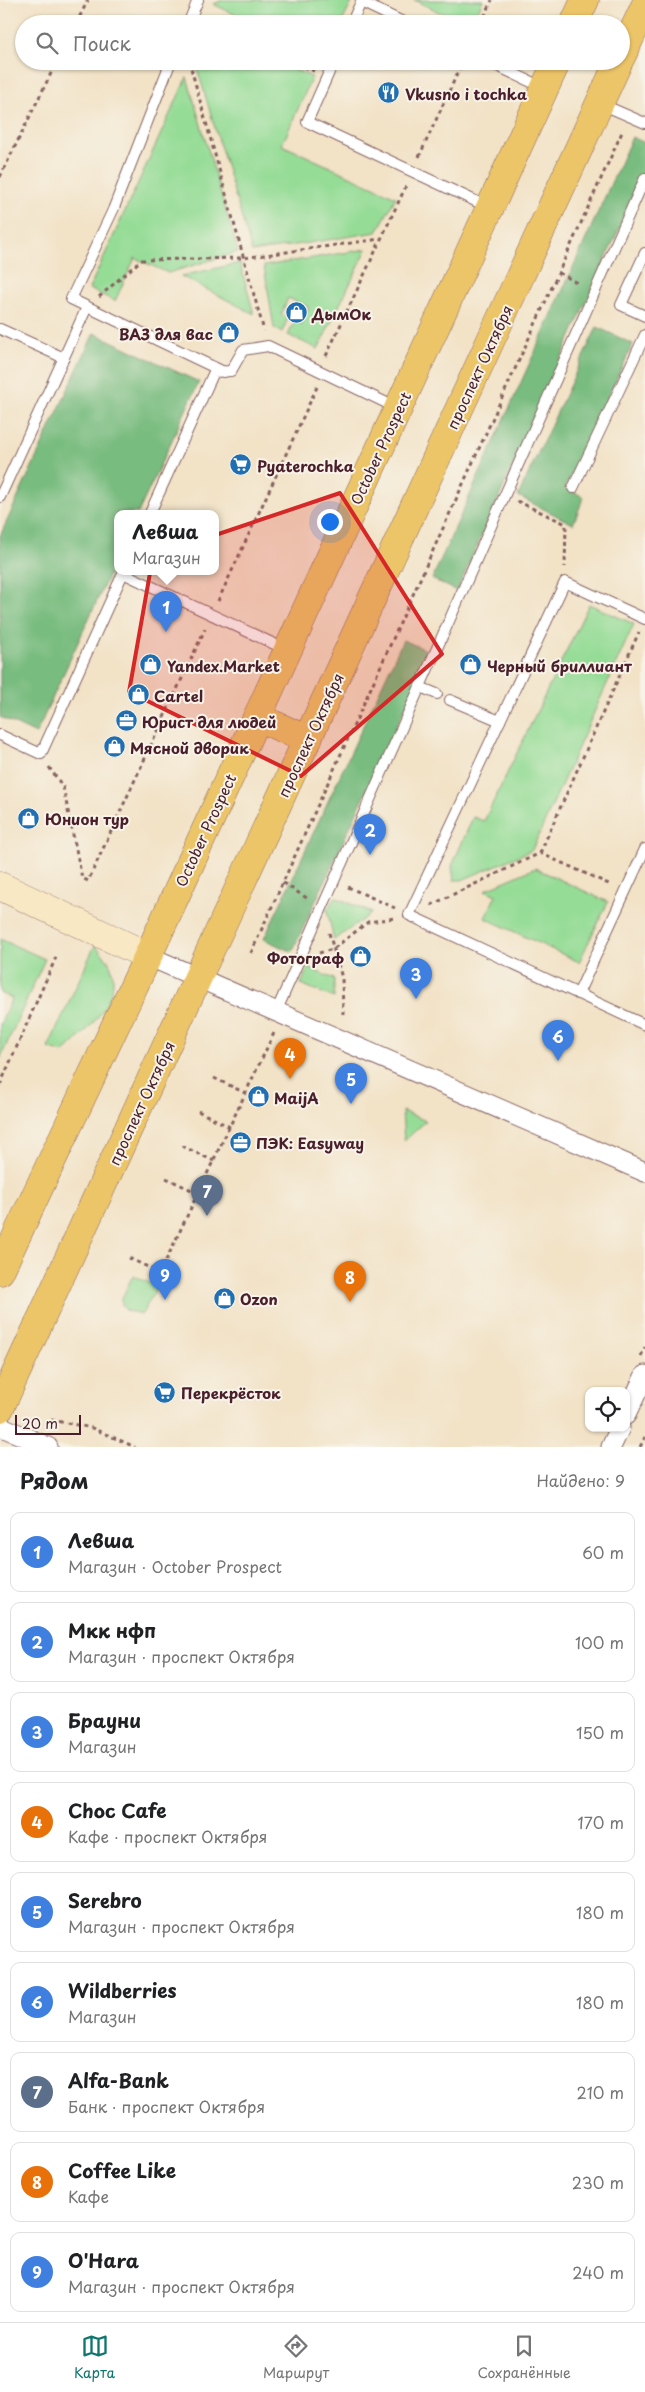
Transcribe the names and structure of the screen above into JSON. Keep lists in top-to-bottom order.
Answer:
{
  "streets": {
    "main road": ["проспект Октября", "October Prospect"]
  },
  "places": {
    "restaurant": ["Vkusno i tochka"],
    "shop": [
      "ДымОк",
      "ВАЗ для вас",
      "Yandex.Market",
      "Черный бриллиант",
      "Cartel",
      "Мясной дворик",
      "Юнион тур",
      "Фотограф",
      "MaijA",
      "Ozon"
    ],
    "supermarket": ["Pyaterochka", "Перекрёсток"],
    "office": ["Юрист для людей", "ПЭК: Easyway"]
  },
  "scale_bar": "20 m",
  "page": {
    "search": "Поиск",
    "popup": ["Левша", "Магазин"],
    "pins": [
      "1",
      "2",
      "3",
      "6",
      "4",
      "5",
      "7",
      "9",
      "8"
    ],
    "scale": "20 m",
    "heading": ["Рядом", "Найдено: 9"],
    "list": [
      {
        "mark": "1",
        "name": "Левша",
        "note": "Магазин · October Prospect",
        "value": "60 m"
      },
      {
        "mark": "2",
        "name": "Мкк нфп",
        "note": "Магазин · проспект Октября",
        "value": "100 m"
      },
      {
        "mark": "3",
        "name": "Брауни",
        "note": "Магазин",
        "value": "150 m"
      },
      {
        "mark": "4",
        "name": "Choc Cafe",
        "note": "Кафе · проспект Октября",
        "value": "170 m"
      },
      {
        "mark": "5",
        "name": "Serebro",
        "note": "Магазин · проспект Октября",
        "value": "180 m"
      },
      {
        "mark": "6",
        "name": "Wildberries",
        "note": "Магазин",
        "value": "180 m"
      },
      {
        "mark": "7",
        "name": "Alfa-Bank",
        "note": "Банк · проспект Октября",
        "value": "210 m"
      },
      {
        "mark": "8",
        "name": "Coffee Like",
        "note": "Кафе",
        "value": "230 m"
      },
      {
        "mark": "9",
        "name": "O'Hara",
        "note": "Магазин · проспект Октября",
        "value": "240 m"
      }
    ],
    "nav": ["Карта", "Маршрут", "Сохранённые"]
  }
}
